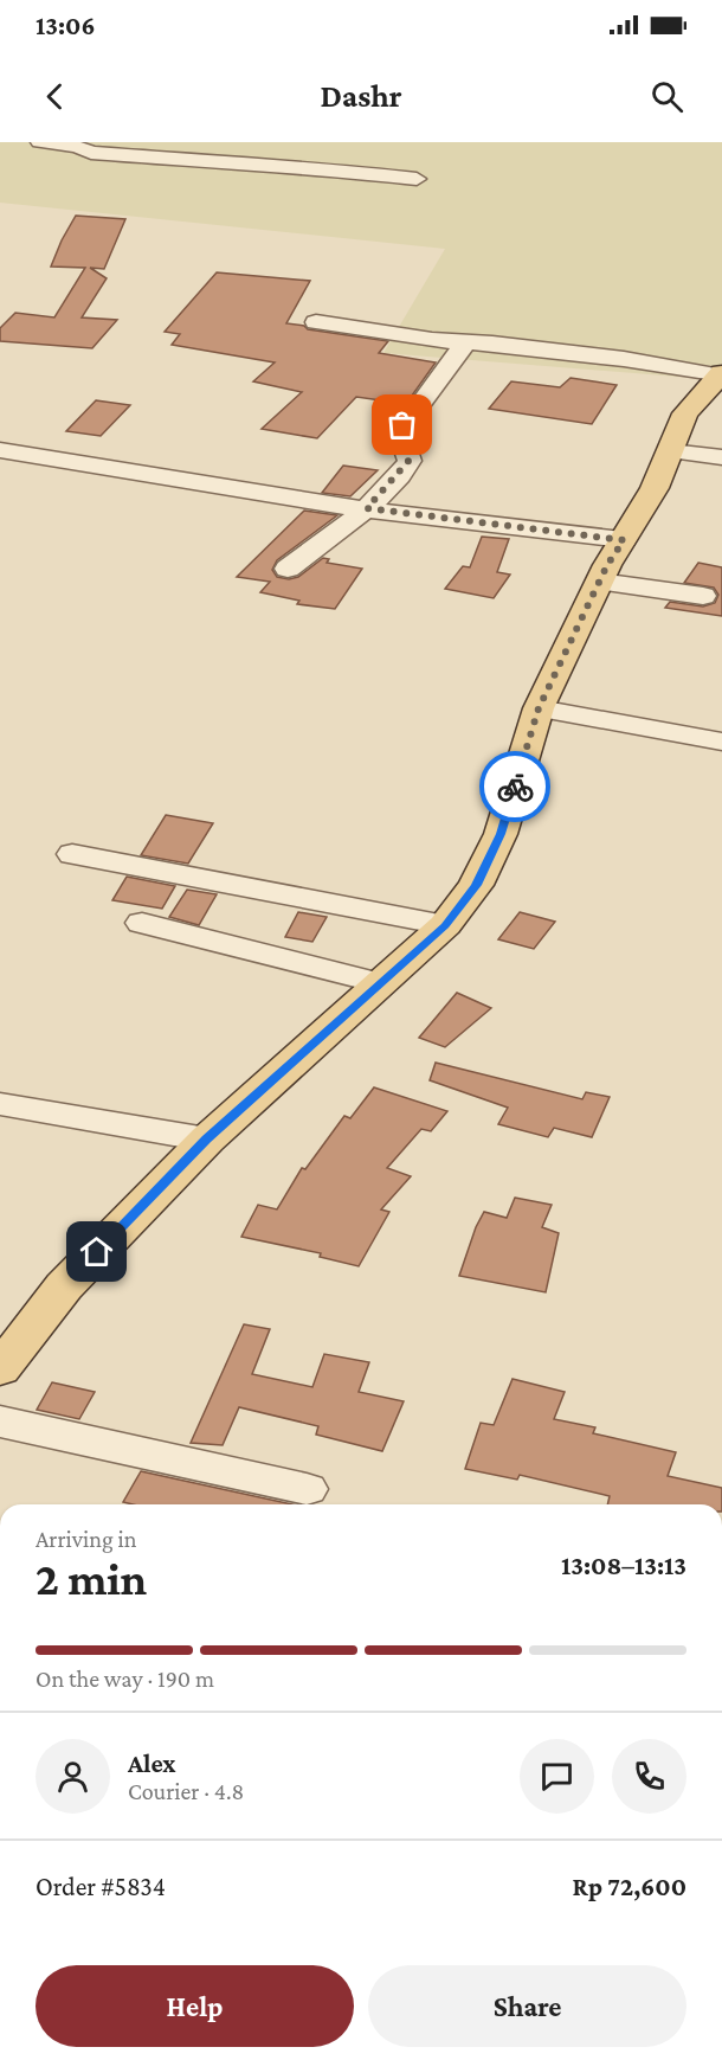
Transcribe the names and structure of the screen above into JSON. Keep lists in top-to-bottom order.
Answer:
{
  "page": {
    "status": "13:06",
    "header": "Dashr",
    "heading": ["2 min", "Arriving in", "13:08–13:13"],
    "panel": [
      "Alex",
      "Courier · 4.8",
      "Order #5834",
      "Rp 72,600"
    ],
    "bar": "On the way · 190 m",
    "buttons": ["Help", "Share"]
  }
}
